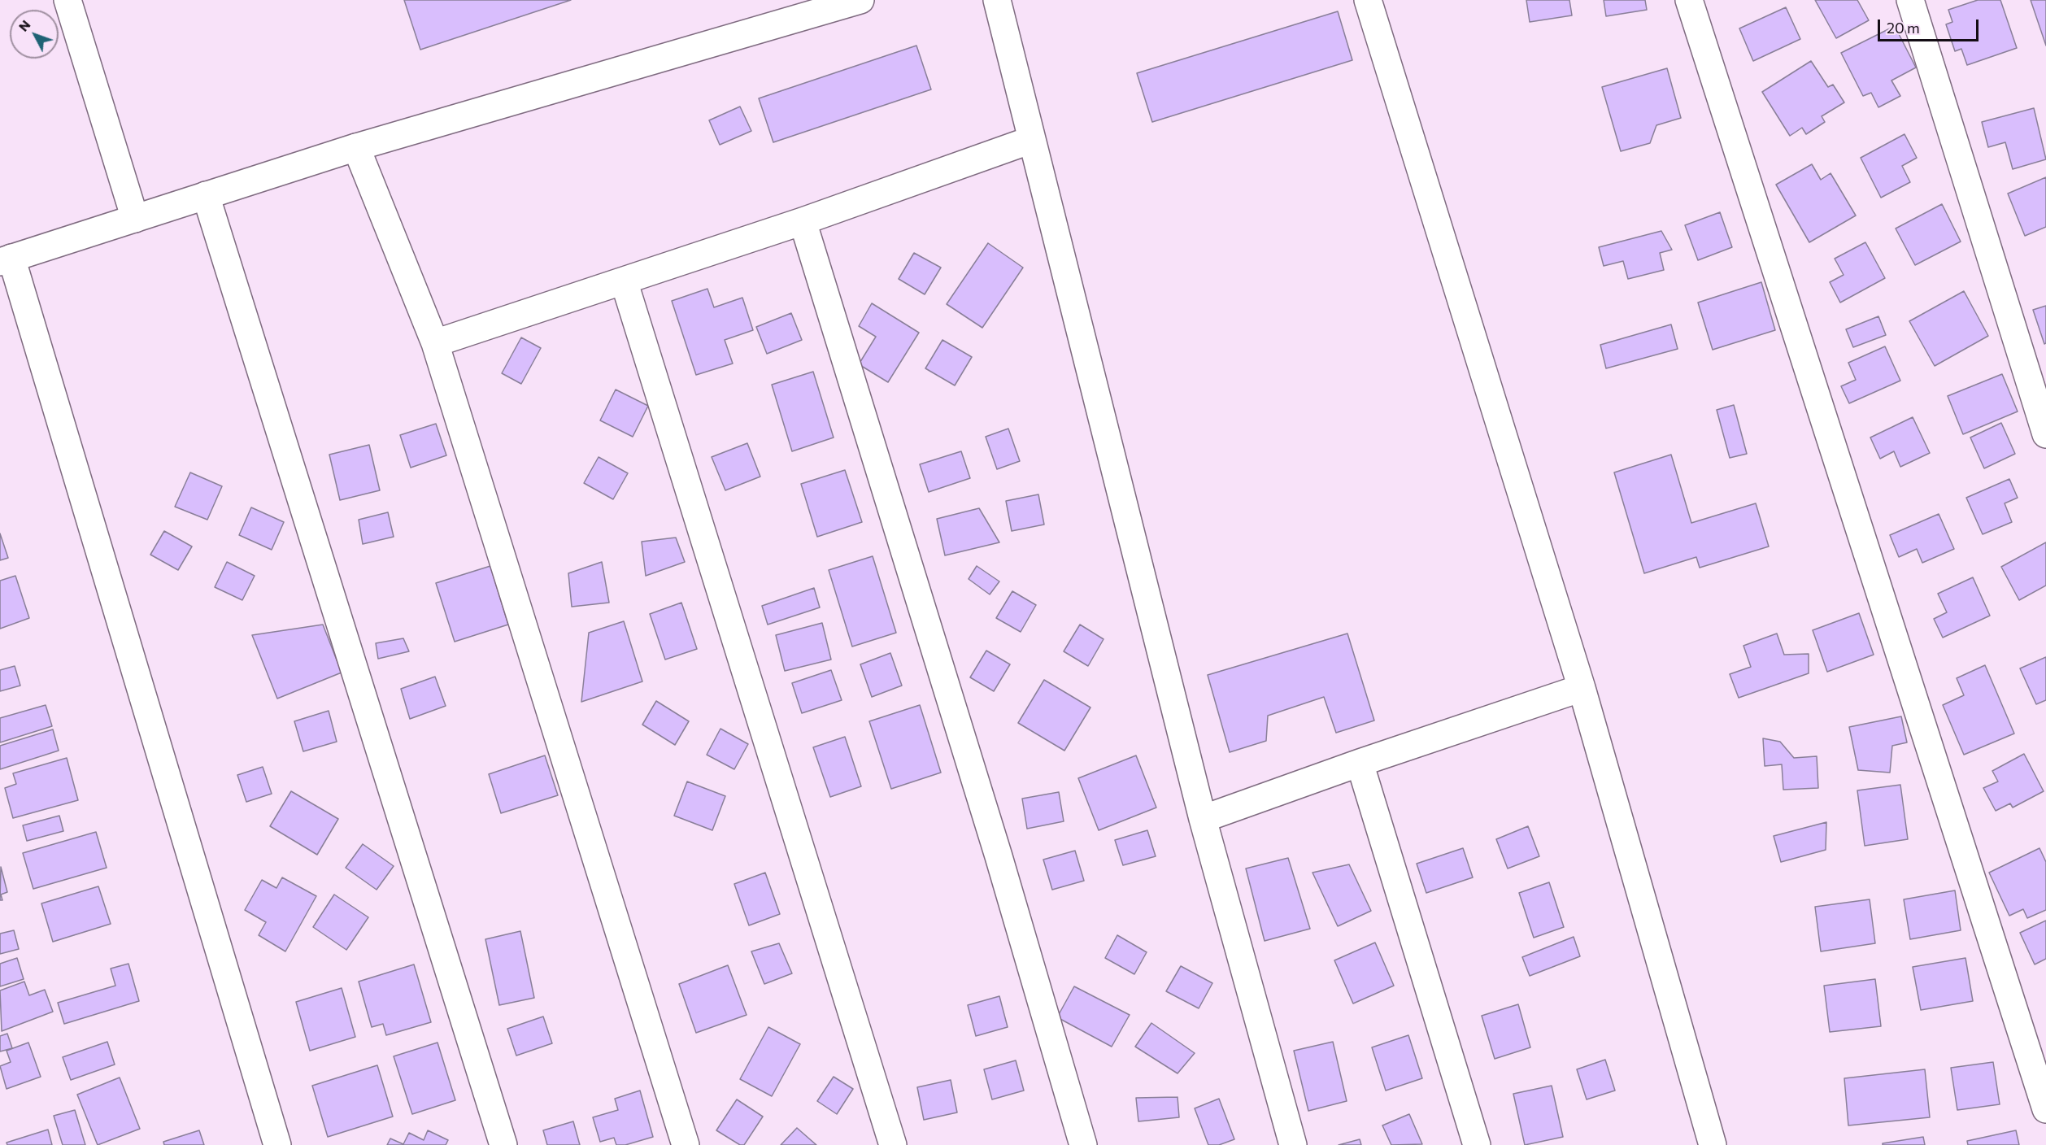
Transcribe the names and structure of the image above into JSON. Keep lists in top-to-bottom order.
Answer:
{
  "scale_bar": "20 m",
  "north": "top left"
}
